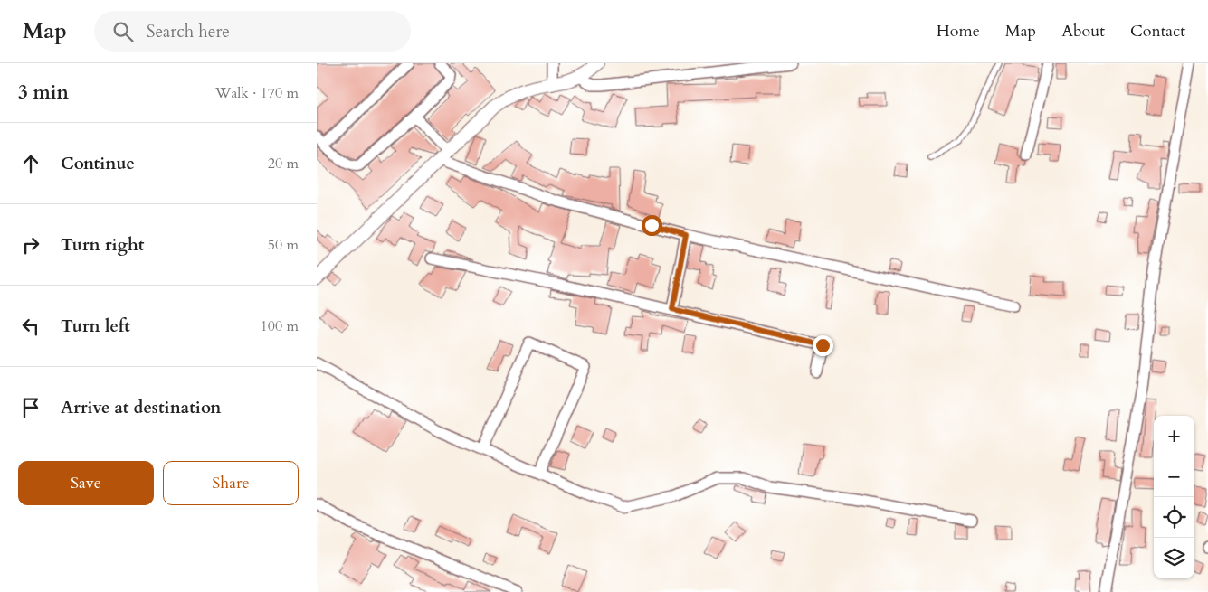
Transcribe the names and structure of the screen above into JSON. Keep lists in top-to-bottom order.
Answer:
{
  "page": {
    "header": "Map",
    "search": "Search here",
    "nav": [
      "Home",
      "Map",
      "About",
      "Contact"
    ],
    "heading": ["3 min", "Walk · 170 m"],
    "list": [
      ["Continue", "20 m"],
      ["Turn right", "50 m"],
      ["Turn left", "100 m"],
      "Arrive at destination"
    ],
    "map_buttons": ["+", "−"],
    "buttons": ["Save", "Share"]
  }
}
